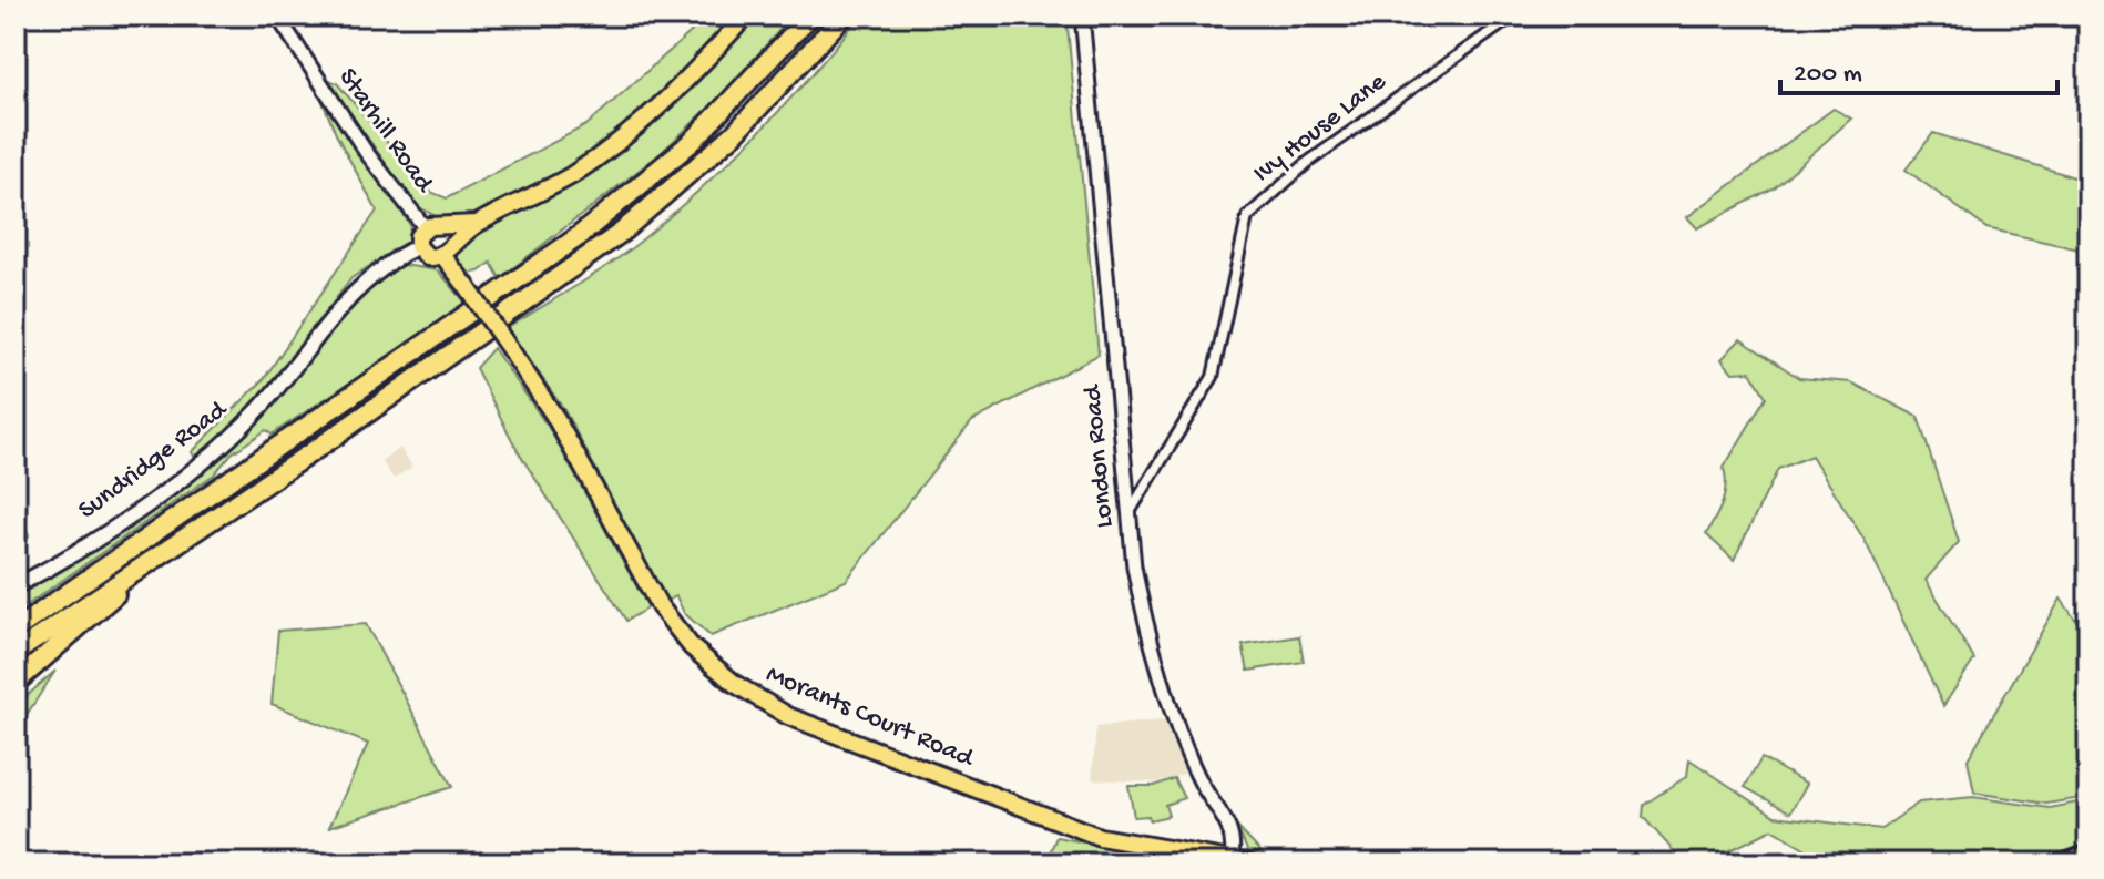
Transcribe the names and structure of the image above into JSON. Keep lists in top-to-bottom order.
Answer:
{
  "streets": {
    "main road": ["Sundridge Road", "Morants Court Road"],
    "street": ["Ivy House Lane", "Starhill Road", "London Road"]
  },
  "crossings": [
    ["Ivy House Lane", "London Road"],
    ["Starhill Road", "Sundridge Road"],
    ["Starhill Road", "Morants Court Road"],
    ["London Road", "Morants Court Road"],
    ["Sundridge Road", "Morants Court Road"]
  ],
  "scale_bar": "200 m"
}
